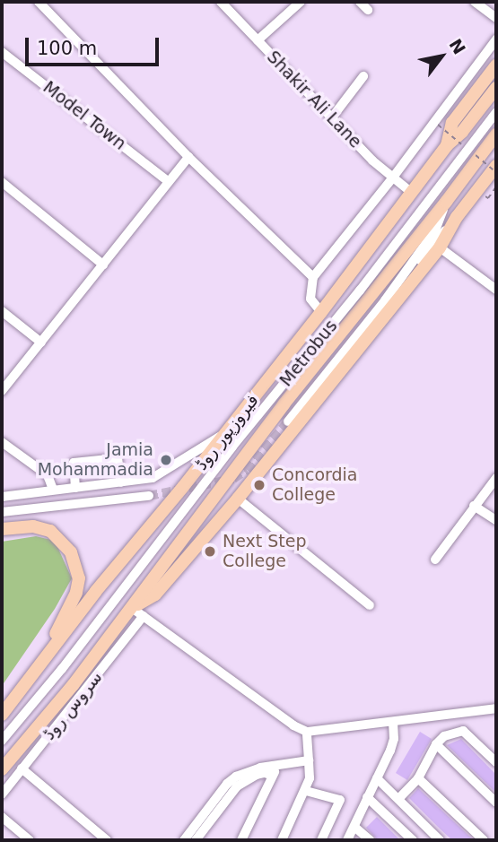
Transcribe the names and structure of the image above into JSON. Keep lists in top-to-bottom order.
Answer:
{
  "streets": {
    "main road": ["فیروزپور روڈ"],
    "street": [
      "Shakir Ali Lane",
      "Model Town",
      "Metrobus",
      "سروس روڈ"
    ]
  },
  "crossings": [
    ["Shakir Ali Lane", "فیروزپور روڈ"]
  ],
  "places": ["Jamia Mohammadia", "Concordia College", "Next Step College"],
  "scale_bar": "100 m",
  "north": "top right"
}
